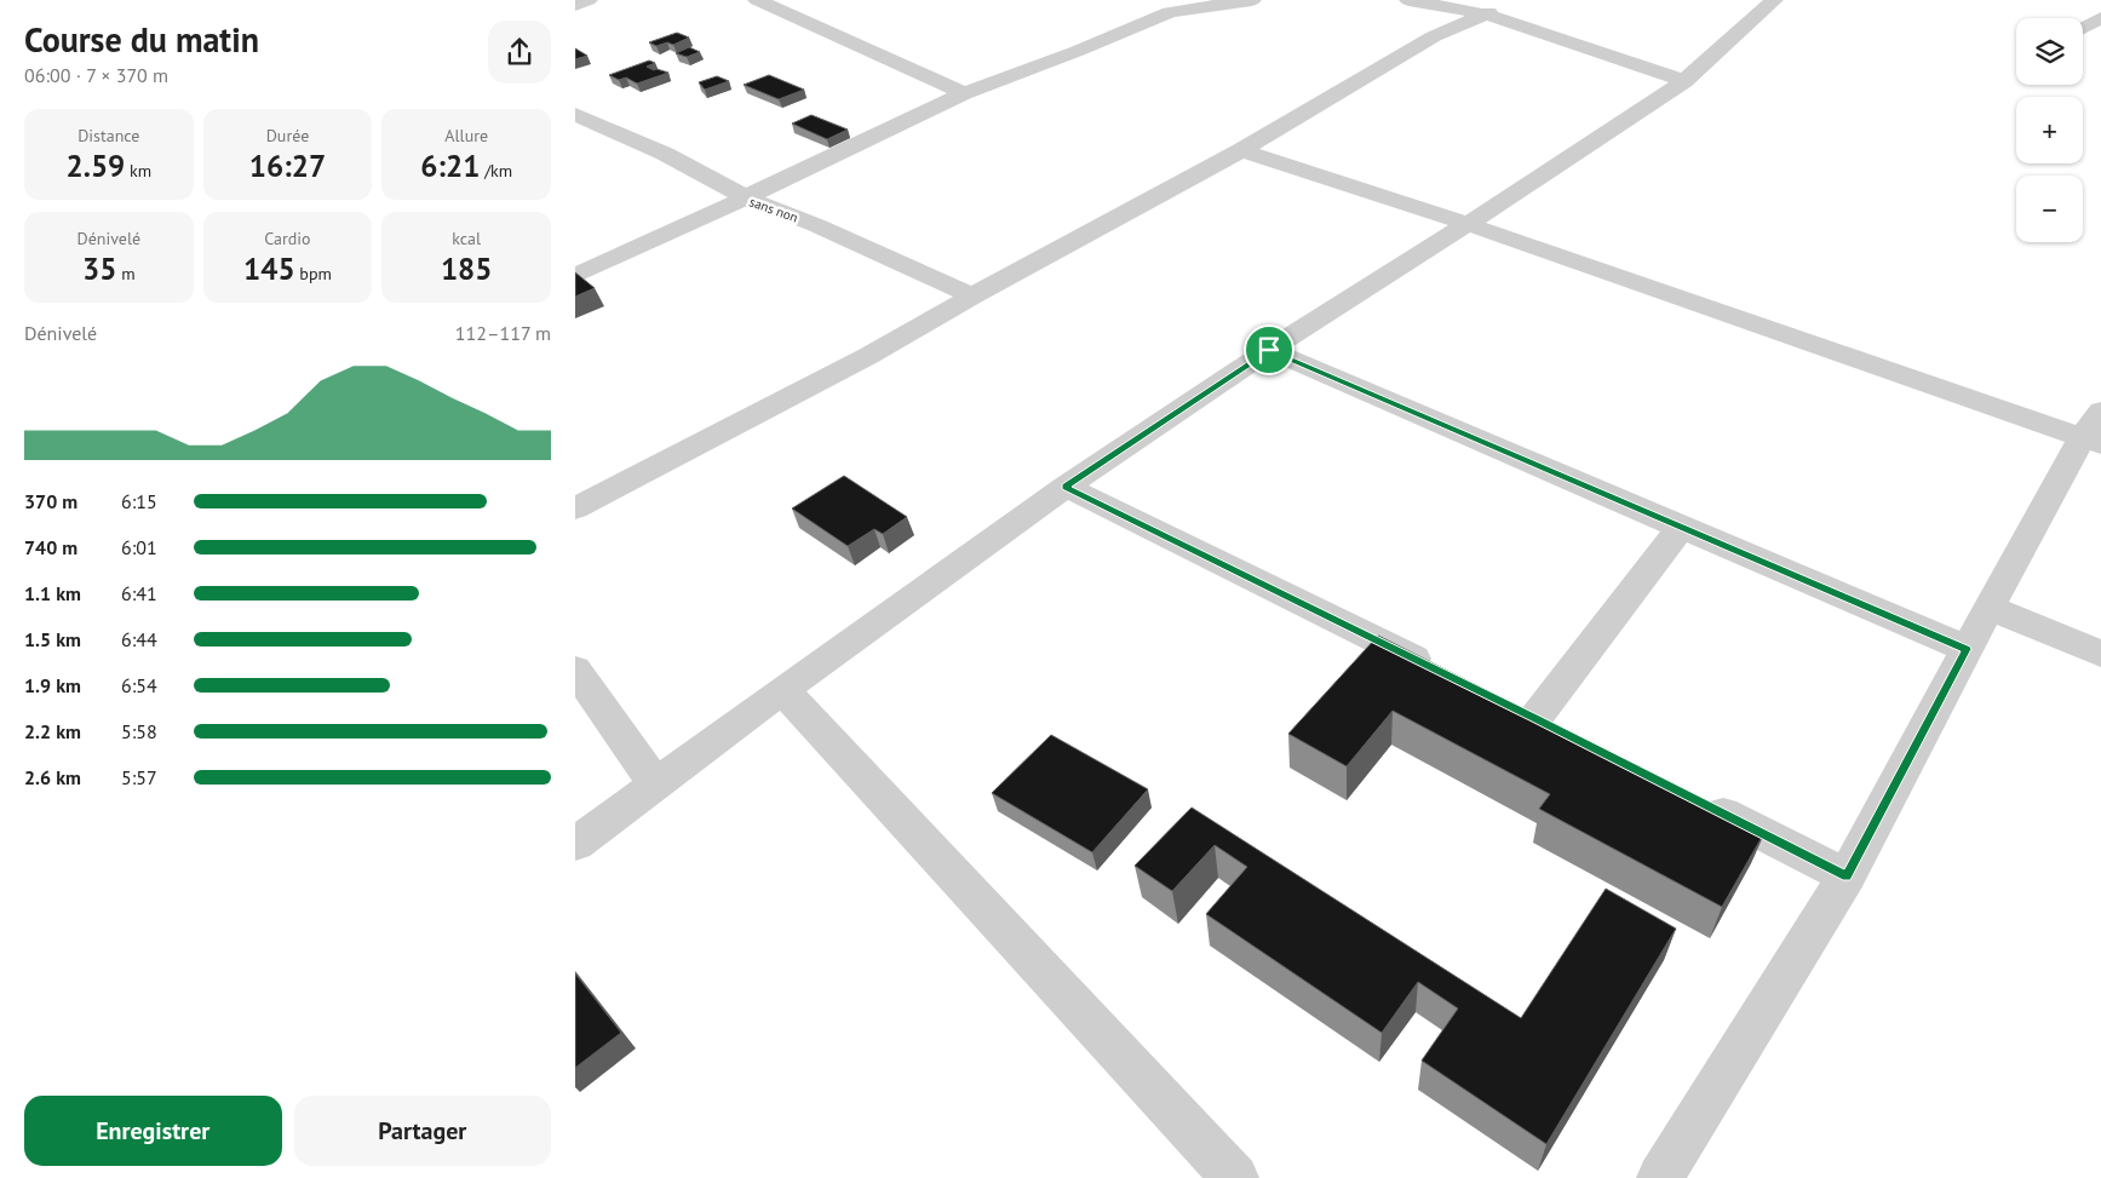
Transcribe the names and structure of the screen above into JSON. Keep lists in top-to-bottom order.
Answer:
{
  "streets": {
    "street": ["sans non"]
  },
  "page": {
    "heading": ["Course du matin", "06:00 · 7 × 370 m"],
    "map_buttons": ["+", "−"],
    "stats": [
      ["Distance", "2.59 km"],
      ["Durée", "16:27"],
      ["Allure", "6:21 /km"],
      ["Dénivelé", "35 m"],
      ["Cardio", "145 bpm"],
      ["kcal", "185"]
    ],
    "chart": ["Dénivelé", "112–117 m"],
    "list": [
      {
        "name": "370 m",
        "note": "6:15"
      },
      {
        "name": "740 m",
        "note": "6:01"
      },
      {
        "name": "1.1 km",
        "note": "6:41"
      },
      {
        "name": "1.5 km",
        "note": "6:44"
      },
      {
        "name": "1.9 km",
        "note": "6:54"
      },
      {
        "name": "2.2 km",
        "note": "5:58"
      },
      {
        "name": "2.6 km",
        "note": "5:57"
      }
    ],
    "buttons": ["Enregistrer", "Partager"]
  }
}
